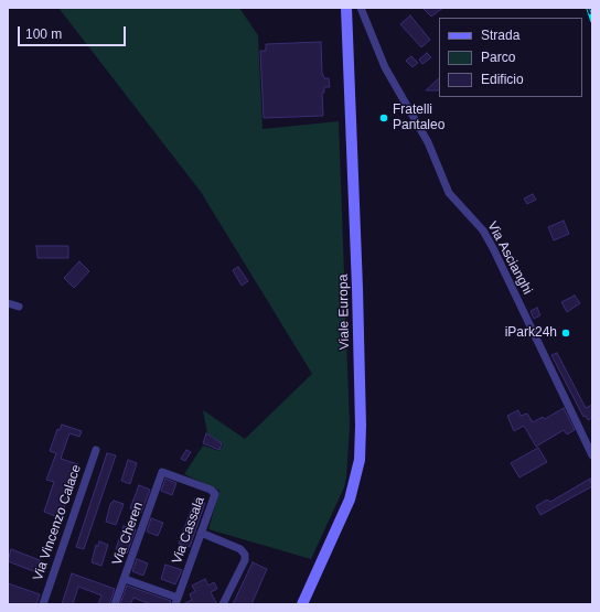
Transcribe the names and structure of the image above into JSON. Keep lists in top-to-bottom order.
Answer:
{
  "streets": {
    "main road": ["Viale Europa"],
    "street": [
      "Via Ascianghi",
      "Via Vincenzo Calace",
      "Via Cassala",
      "Via Cheren"
    ]
  },
  "crossings": [
    ["Via Cassala", "Via Cheren"]
  ],
  "places": ["Fratelli Pantaleo", "iPark24h"],
  "legend": ["Strada", "Parco", "Edificio"],
  "scale_bar": "100 m"
}
